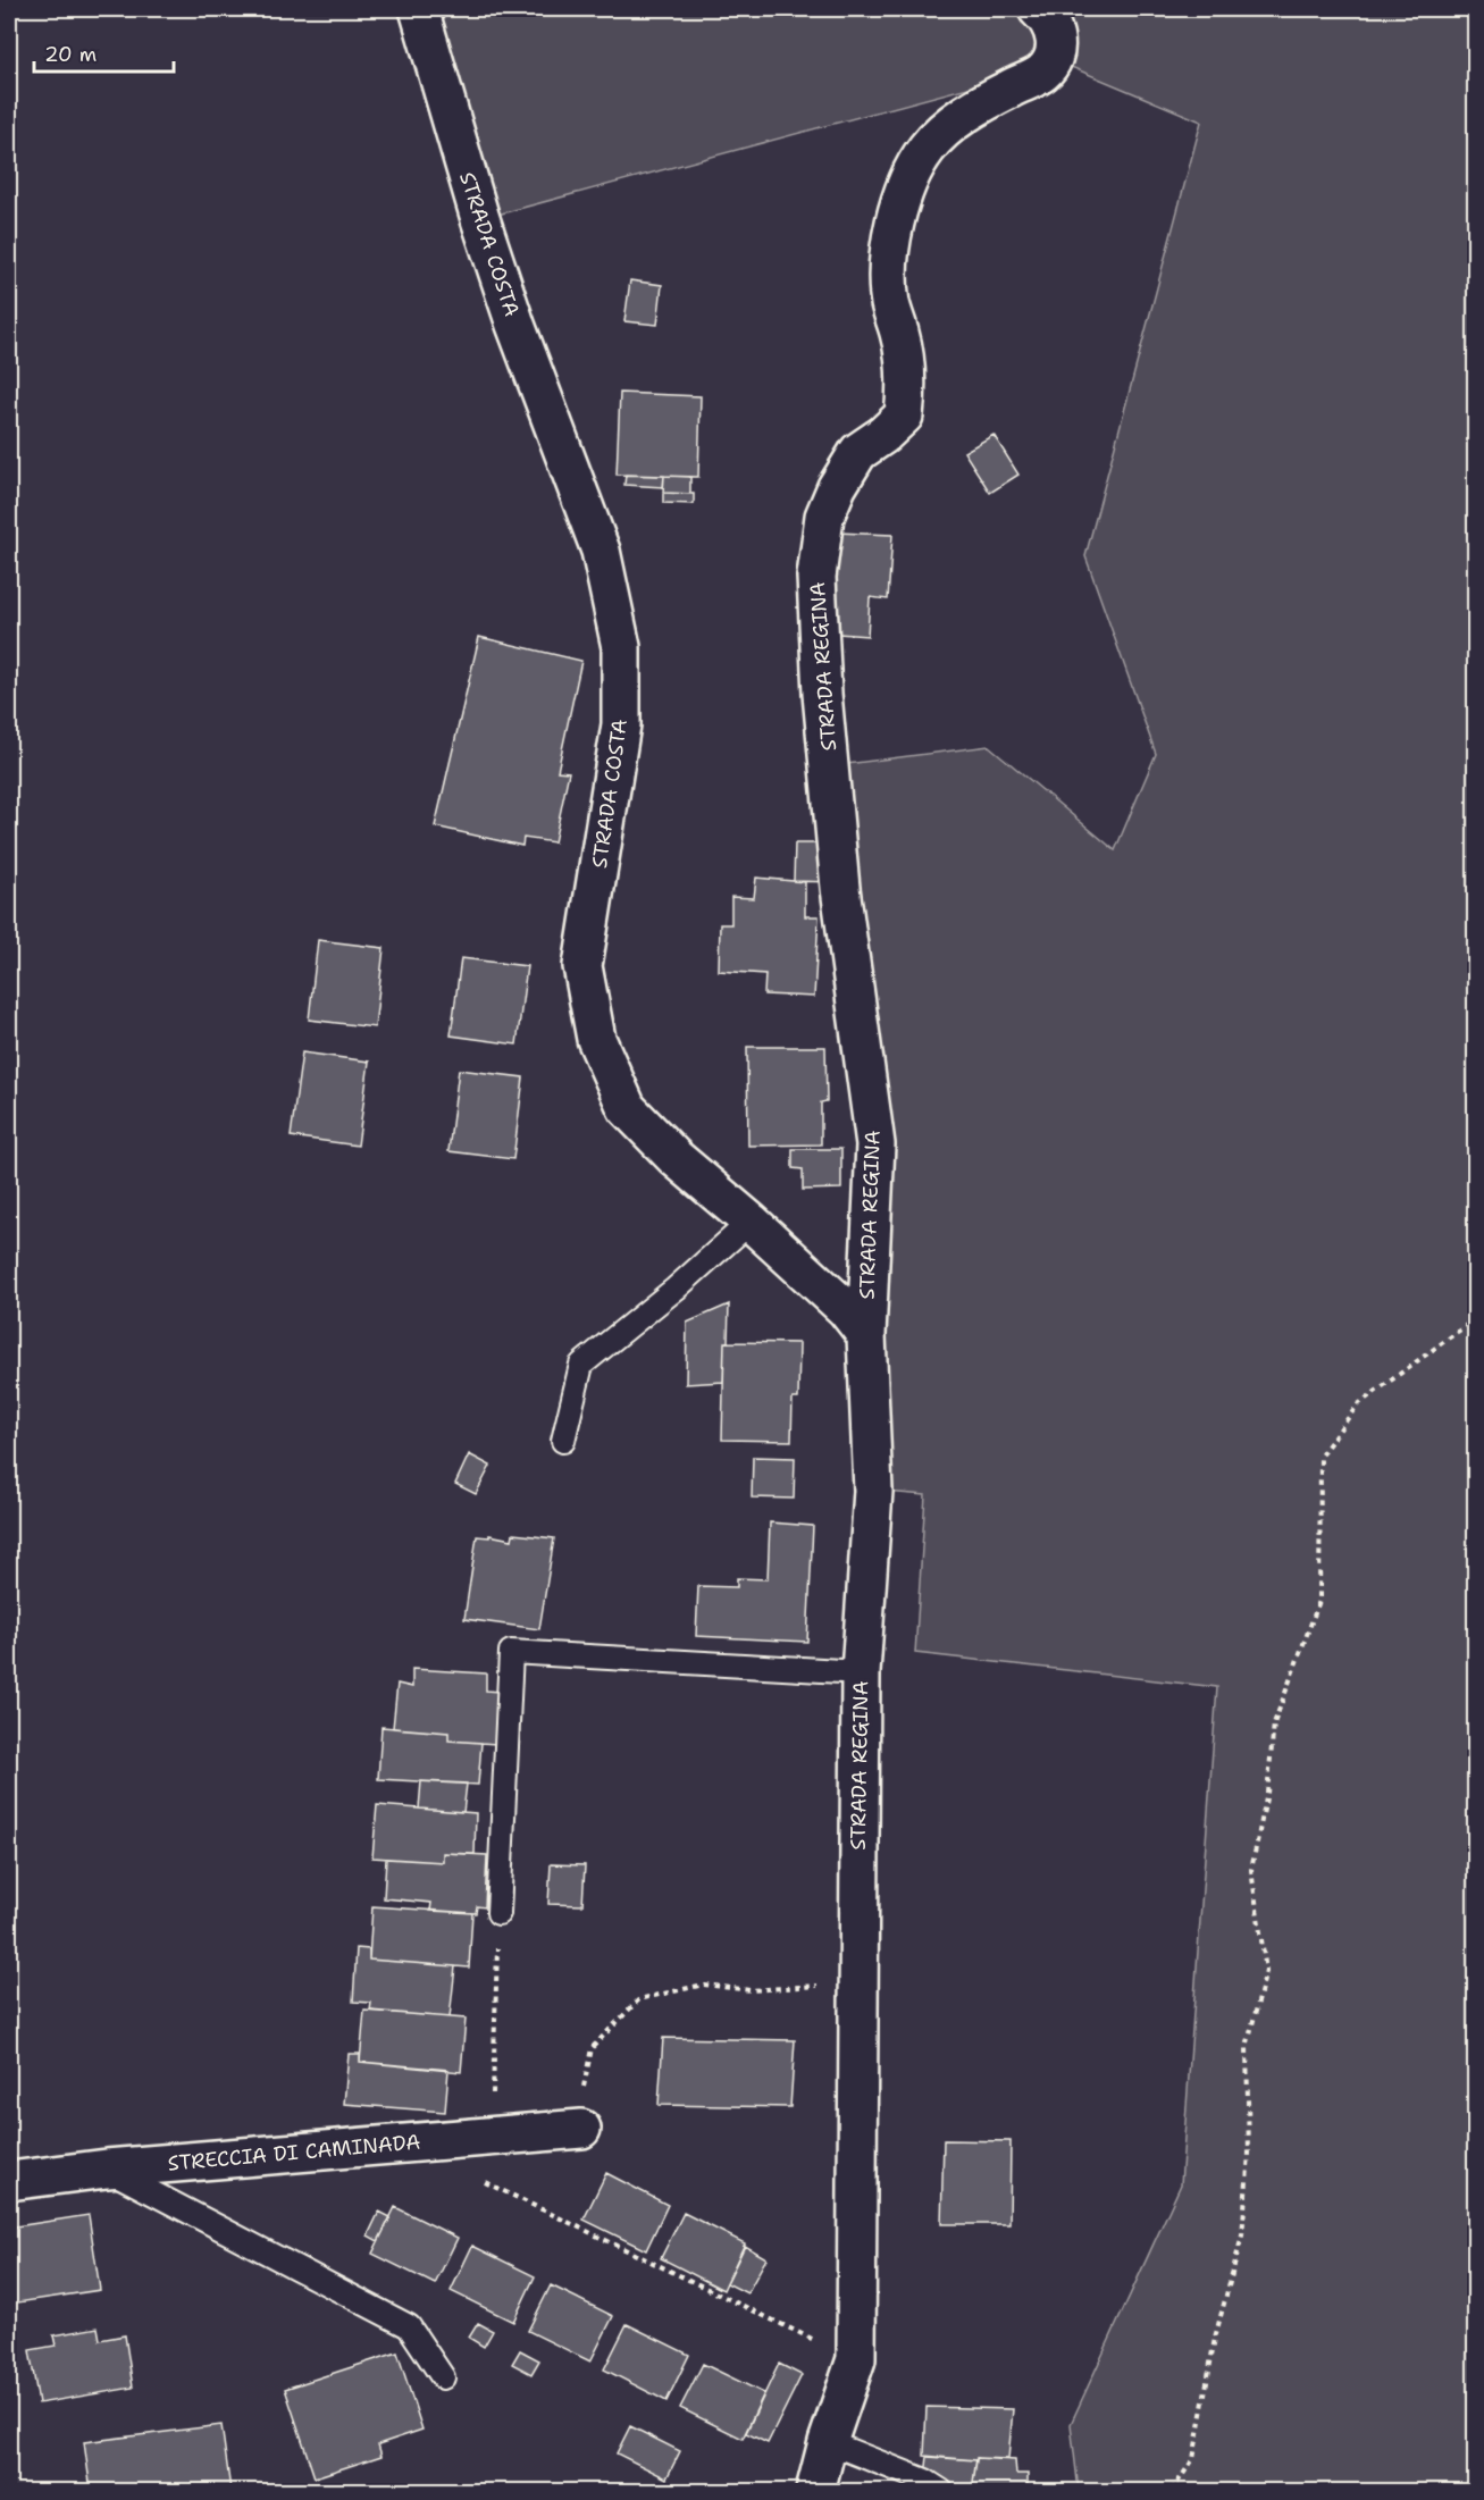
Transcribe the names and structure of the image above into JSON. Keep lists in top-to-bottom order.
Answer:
{
  "streets": {
    "street": ["STRADA COSTA", "STRADA REGINA", "STRECCIA DI CAMINADA"]
  },
  "crossings": [
    ["STRADA COSTA", "STRADA REGINA"]
  ],
  "scale_bar": "20 m"
}
